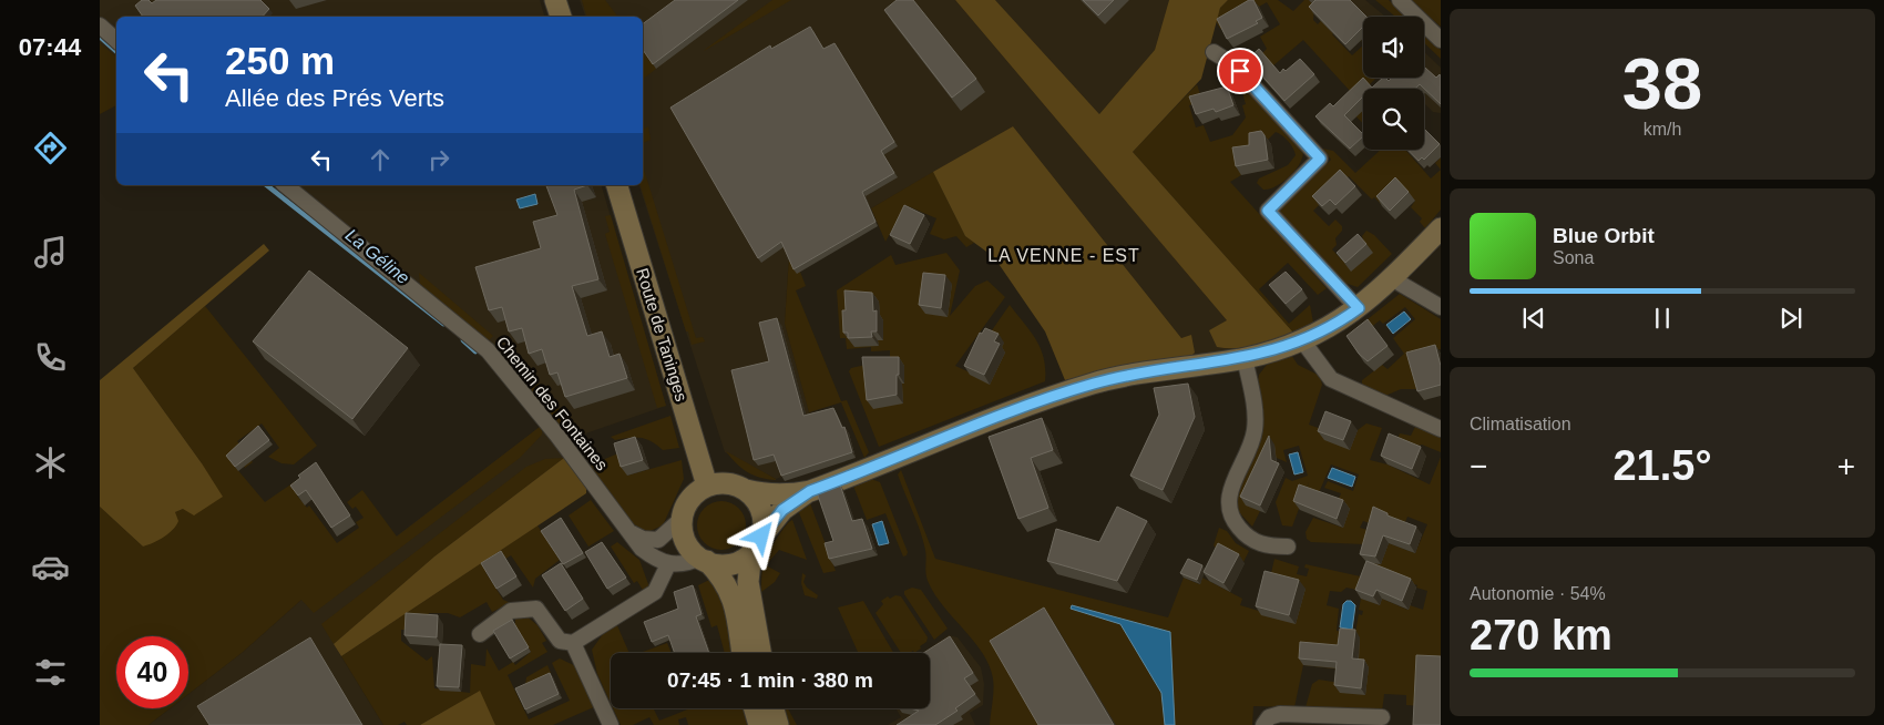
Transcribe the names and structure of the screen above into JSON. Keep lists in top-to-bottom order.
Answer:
{
  "streets": {
    "main road": ["Route de Taninges"],
    "street": ["Chemin des Fontaines"]
  },
  "districts": ["LA VENNE - EST"],
  "water": ["La Géline"],
  "page": {
    "tabs": "07:44",
    "tile": [
      ["38", "km/h"],
      "Climatisation",
      ["Autonomie · 54%", "270 km"]
    ],
    "turn": ["250 m", "Allée des Prés Verts"],
    "song": ["Blue Orbit", "Sona"],
    "heat": ["−", "21.5°", "+"],
    "limit": "40",
    "trip": "07:45 · 1 min · 380 m"
  }
}
